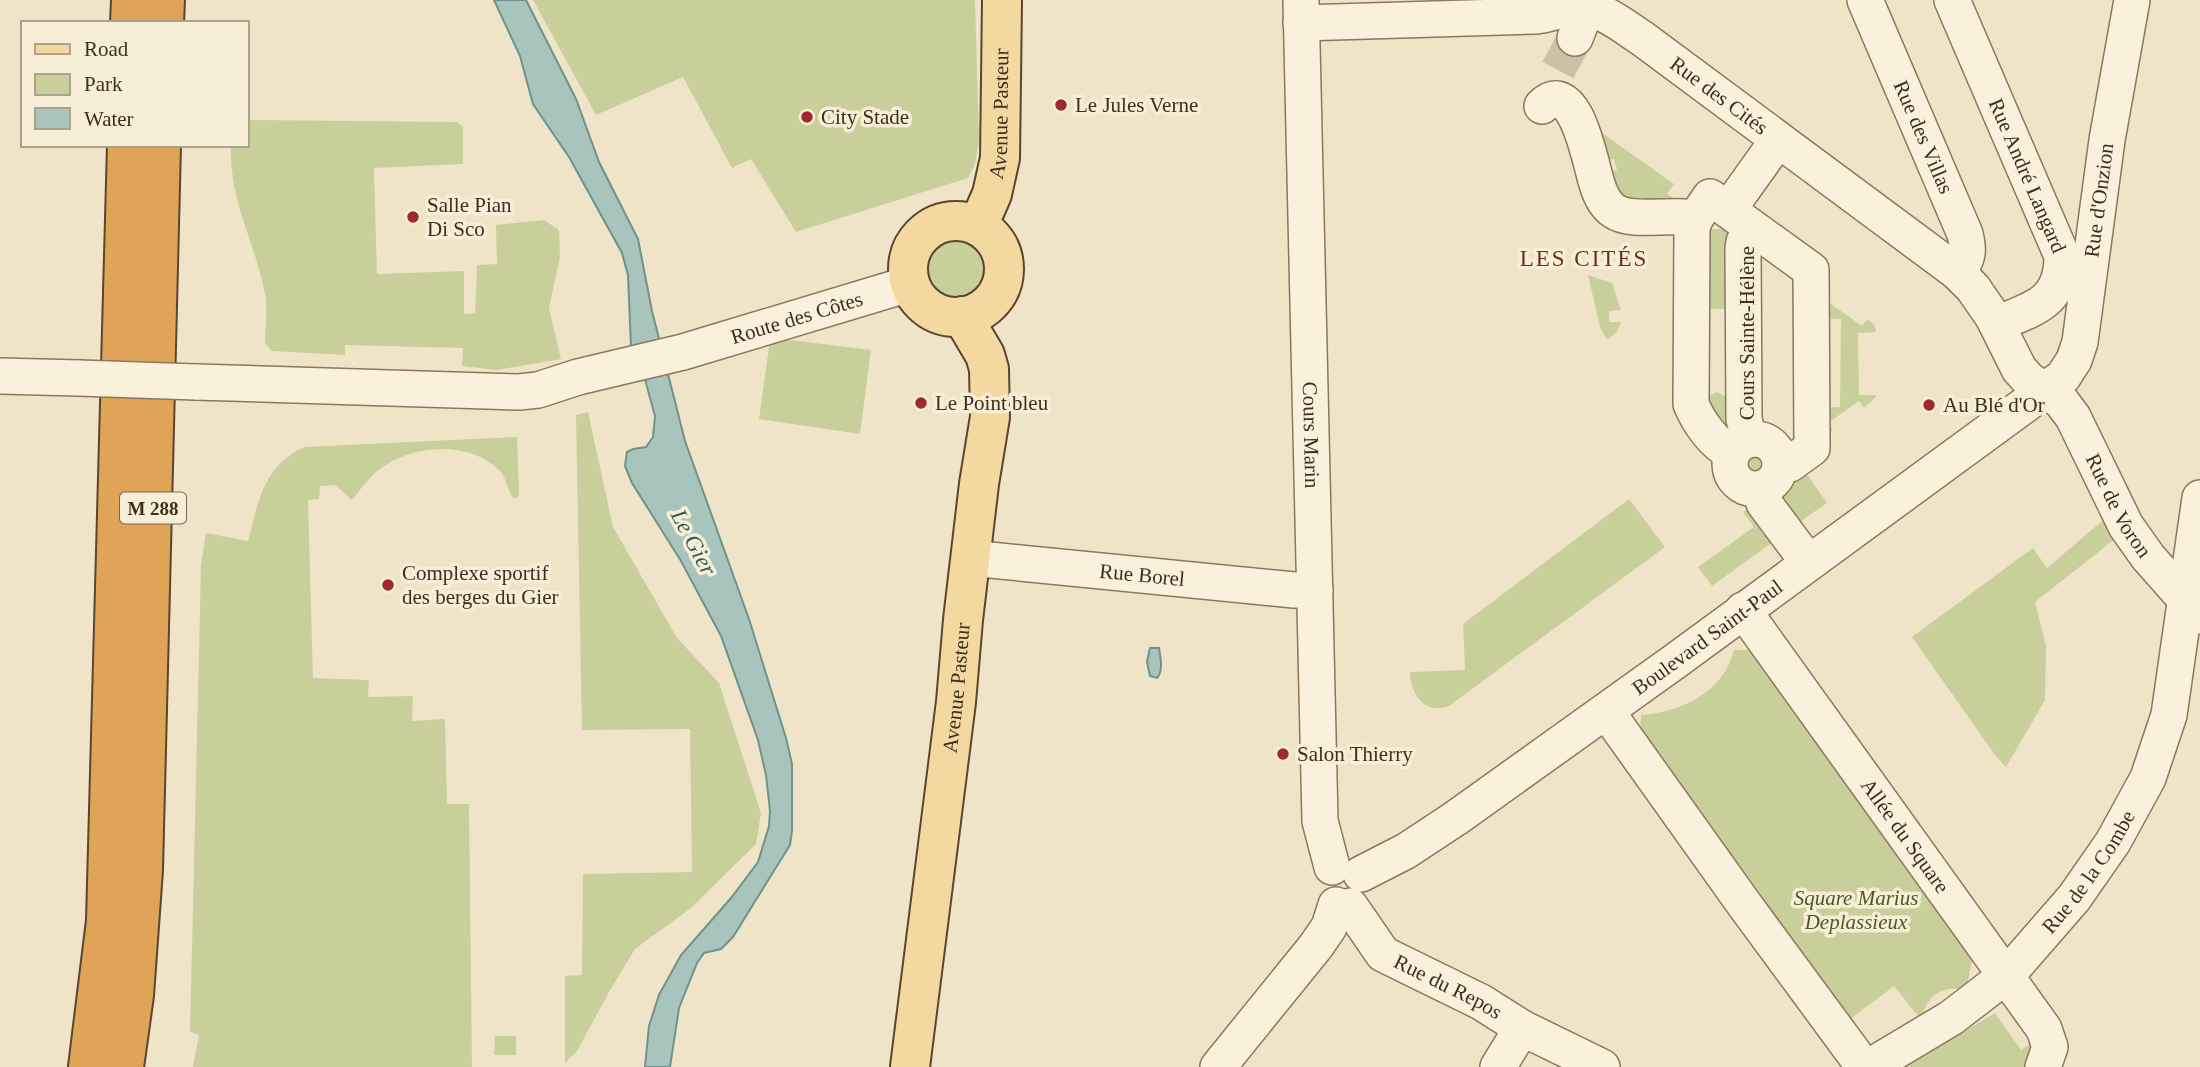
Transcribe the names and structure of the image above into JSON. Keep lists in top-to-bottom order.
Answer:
{
  "streets": {
    "highway": ["M 288"],
    "main road": ["Avenue Pasteur"],
    "street": [
      "Rue des Cités",
      "Rue des Villas",
      "Rue André Langard",
      "Rue d'Onzion",
      "Route des Côtes",
      "Cours Sainte-Hélène",
      "Cours Marin",
      "Rue de Voron",
      "Rue Borel",
      "Boulevard Saint-Paul",
      "Allée du Square",
      "Rue de la Combe",
      "Rue du Repos"
    ]
  },
  "crossings": [
    ["Rue des Cités", "Rue des Villas"],
    ["Rue des Cités", "Rue André Langard"],
    ["Rue des Cités", "Rue d'Onzion"],
    ["Rue des Cités", "Cours Sainte-Hélène"],
    ["Rue des Cités", "Cours Marin"],
    ["Rue des Cités", "Rue de Voron"],
    ["Rue des Cités", "Boulevard Saint-Paul"],
    ["Avenue Pasteur", "Route des Côtes"],
    ["Avenue Pasteur", "Rue Borel"],
    ["Rue d'Onzion", "Rue de Voron"],
    ["Rue d'Onzion", "Boulevard Saint-Paul"],
    ["Cours Marin", "Rue Borel"],
    ["Cours Marin", "Boulevard Saint-Paul"],
    ["Cours Marin", "Rue du Repos"],
    ["Rue de Voron", "Boulevard Saint-Paul"],
    ["Rue de Voron", "Rue de la Combe"],
    ["Boulevard Saint-Paul", "Allée du Square"],
    ["Boulevard Saint-Paul", "Rue du Repos"],
    ["Allée du Square", "Rue de la Combe"]
  ],
  "districts": ["LES CITÉS"],
  "water": ["Le Gier"],
  "parks": ["Square Marius Deplassieux"],
  "places": [
    "Le Jules Verne",
    "City Stade",
    "Salle Pian Di Sco",
    "Le Point bleu",
    "Au Blé d'Or",
    "Complexe sportif des berges du Gier",
    "Salon Thierry"
  ],
  "legend": ["Road", "Park", "Water"]
}
